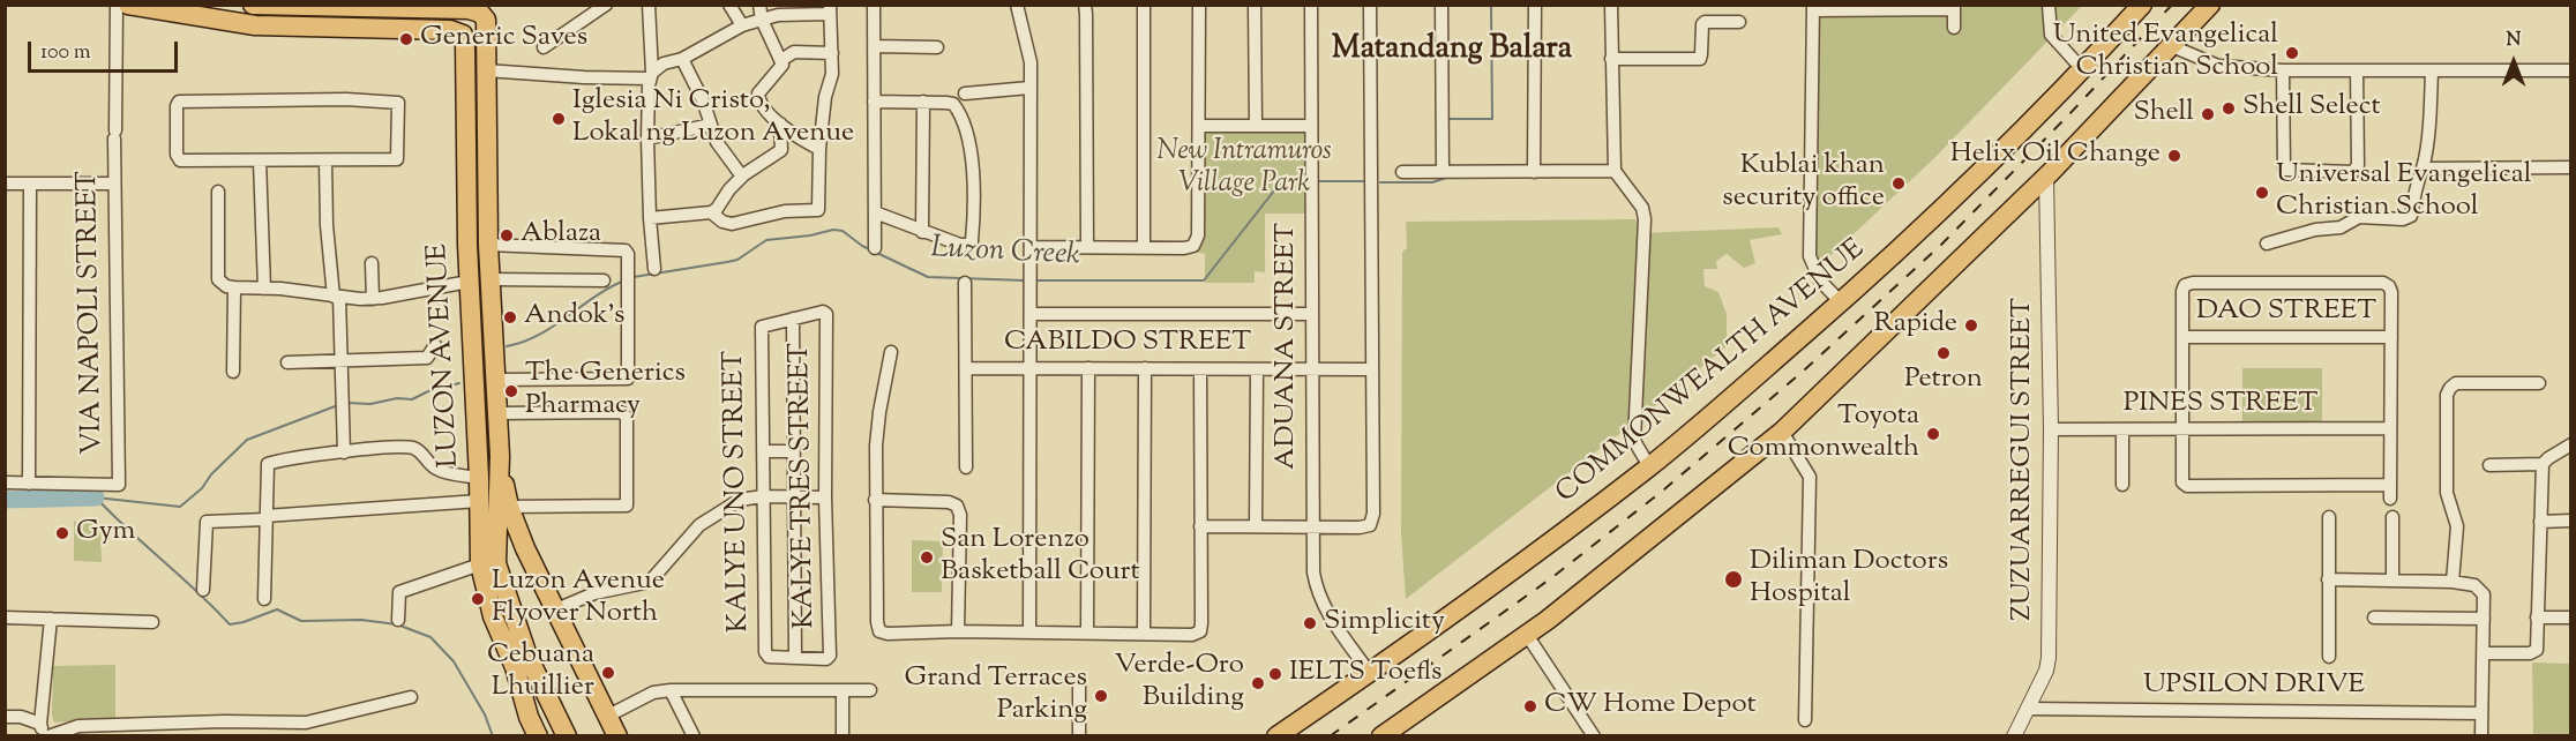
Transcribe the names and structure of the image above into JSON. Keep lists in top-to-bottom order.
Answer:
{
  "streets": {
    "main road": ["LUZON AVENUE", "COMMONWEALTH AVENUE"],
    "street": [
      "VIA NAPOLI STREET",
      "DAO STREET",
      "CABILDO STREET",
      "ADUANA STREET",
      "PINES STREET",
      "ZUZUARREGUI STREET",
      "KALYE TRES STREET",
      "KALYE UNO STREET",
      "UPSILON DRIVE"
    ]
  },
  "crossings": [
    ["CABILDO STREET", "ADUANA STREET"],
    ["ADUANA STREET", "COMMONWEALTH AVENUE"],
    ["PINES STREET", "ZUZUARREGUI STREET"],
    ["ZUZUARREGUI STREET", "UPSILON DRIVE"],
    ["KALYE TRES STREET", "KALYE UNO STREET"]
  ],
  "districts": ["Matandang Balara"],
  "water": ["Luzon Creek"],
  "parks": ["New Intramuros Village Park"],
  "places": [
    "Generic Saves",
    "United Evangelical Christian School",
    "Shell Select",
    "Shell",
    "Iglesia Ni Cristo, Lokal ng Luzon Avenue",
    "Helix Oil Change",
    "Kublai khan security office",
    "Universal Evangelical Christian School",
    "Ablaza",
    "Andok's",
    "Rapide",
    "Petron",
    "The Generics Pharmacy",
    "Toyota Commonwealth",
    "Gym",
    "San Lorenzo Basketball Court",
    "Diliman Doctors Hospital",
    "Luzon Avenue Flyover North",
    "Simplicity",
    "Cebuana Lhuillier",
    "IELTS Toefls",
    "Verde-Oro Building",
    "Grand Terraces Parking",
    "CW Home Depot"
  ],
  "scale_bar": "100 m",
  "north": "top"
}
